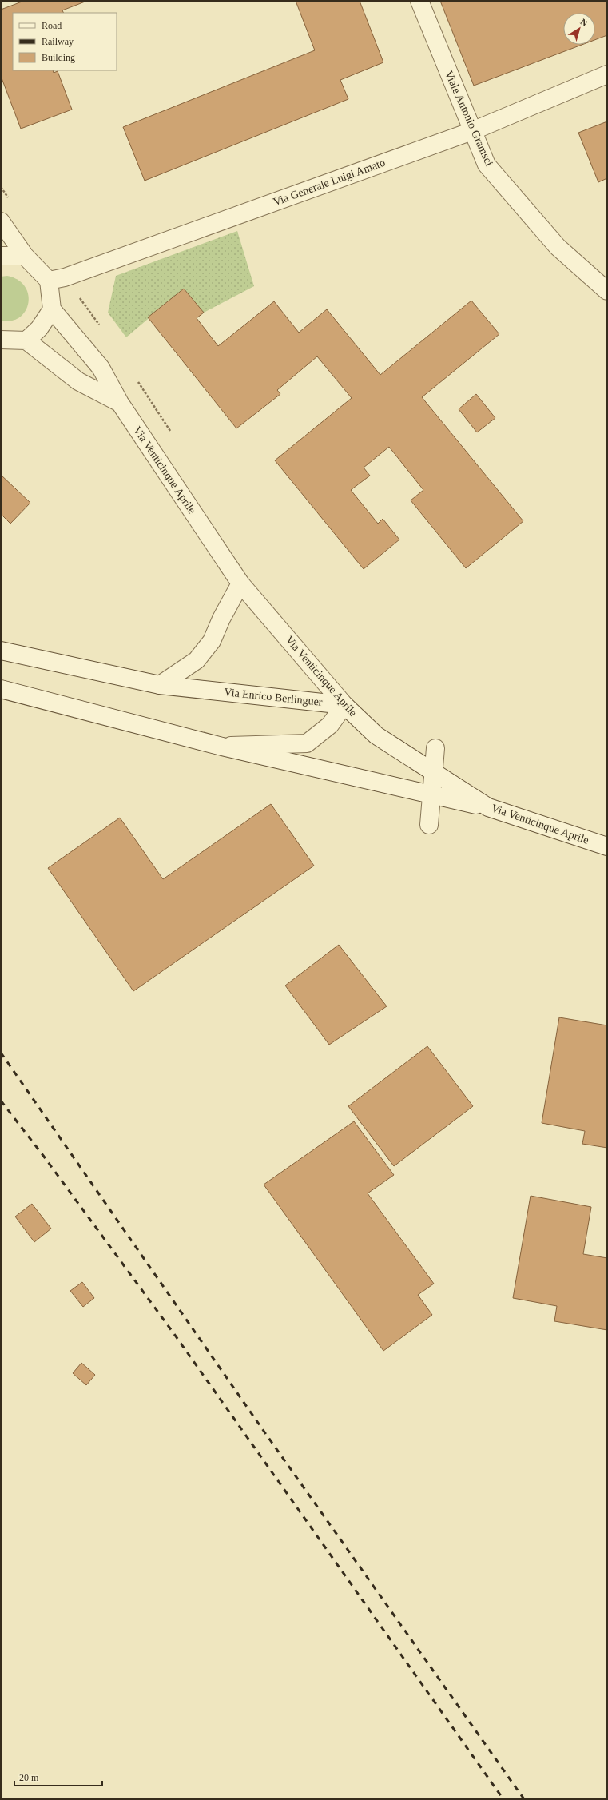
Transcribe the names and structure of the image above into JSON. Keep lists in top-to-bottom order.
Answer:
{
  "streets": {
    "street": [
      "Viale Antonio Gramsci",
      "Via Generale Luigi Amato",
      "Via Venticinque Aprile",
      "Via Enrico Berlinguer"
    ]
  },
  "crossings": [
    ["Viale Antonio Gramsci", "Via Generale Luigi Amato"],
    ["Via Venticinque Aprile", "Via Enrico Berlinguer"]
  ],
  "legend": ["Road", "Railway", "Building"],
  "scale_bar": "20 m",
  "north": "top right"
}
